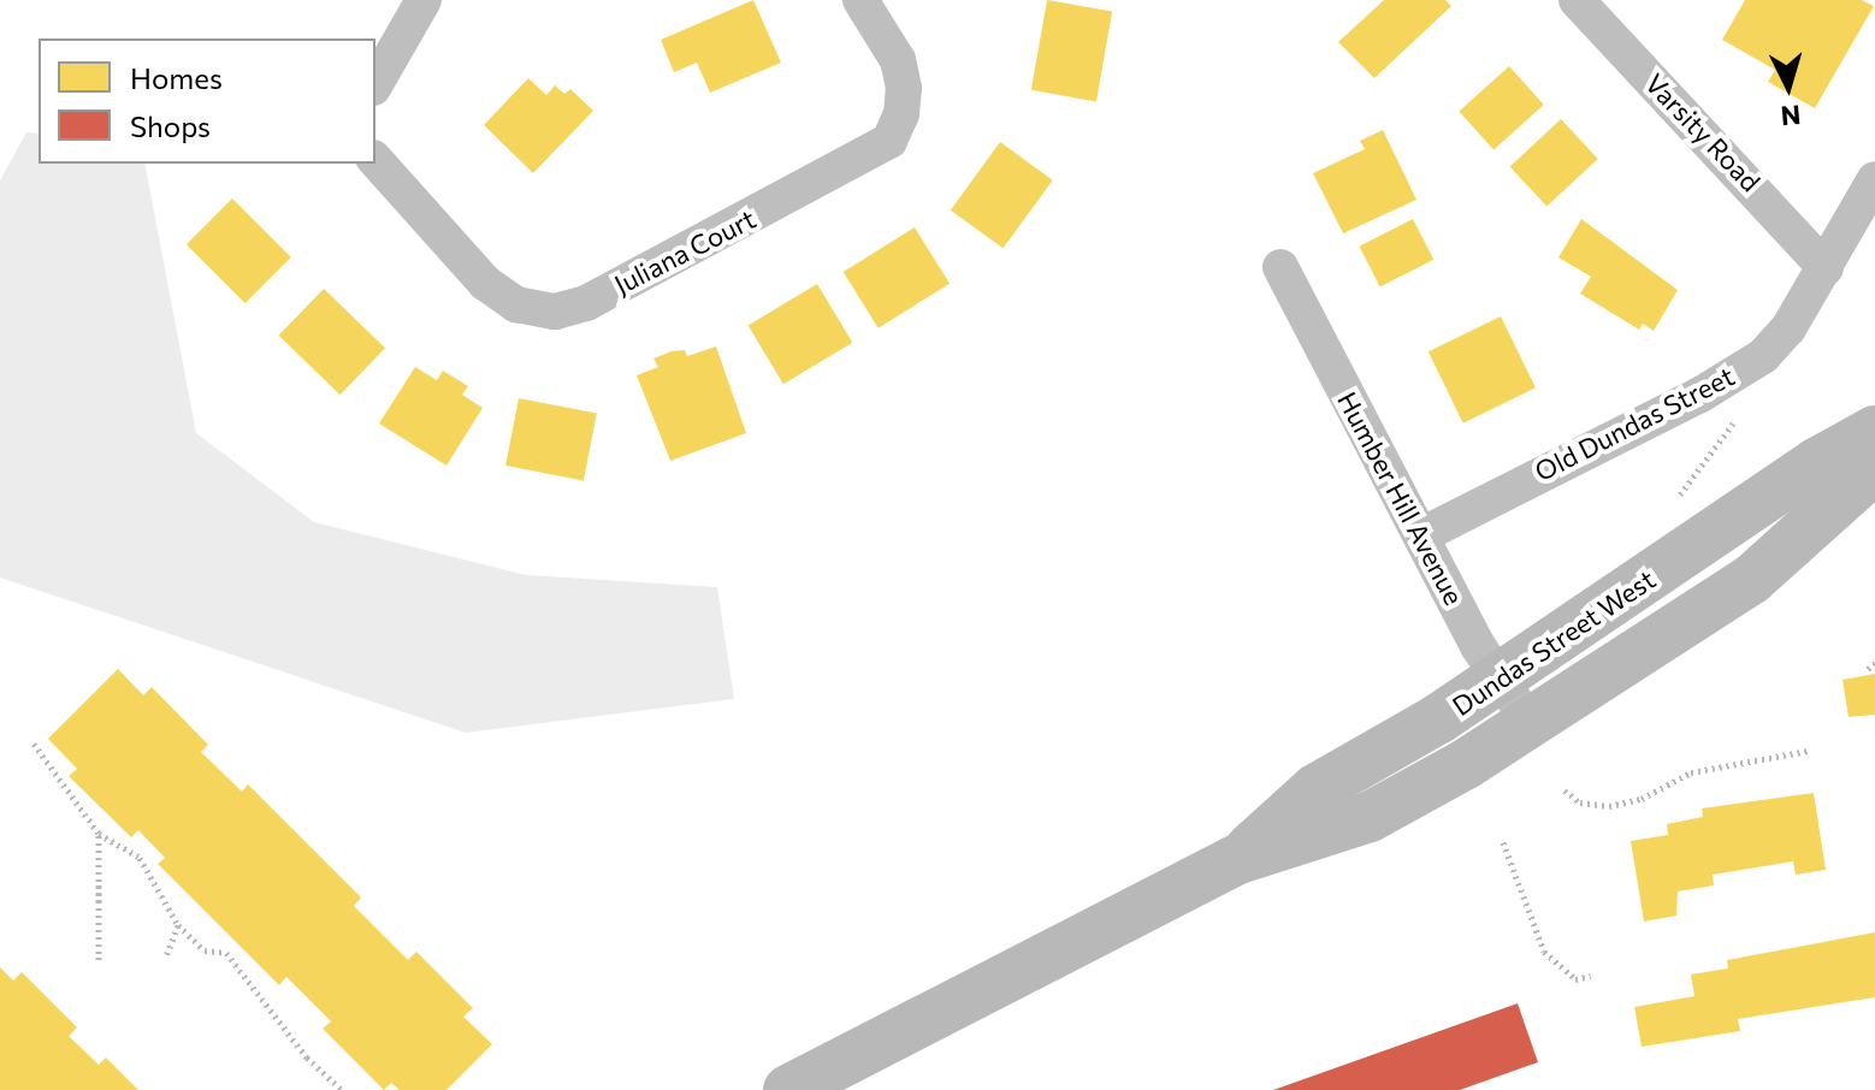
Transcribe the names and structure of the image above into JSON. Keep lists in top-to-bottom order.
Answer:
{
  "streets": {
    "main road": ["Dundas Street West"],
    "street": [
      "Varsity Road",
      "Juliana Court",
      "Old Dundas Street",
      "Humber Hill Avenue"
    ]
  },
  "crossings": [
    ["Varsity Road", "Old Dundas Street"],
    ["Old Dundas Street", "Humber Hill Avenue"],
    ["Humber Hill Avenue", "Dundas Street West"]
  ],
  "legend": ["Homes", "Shops"],
  "north": "bottom"
}
